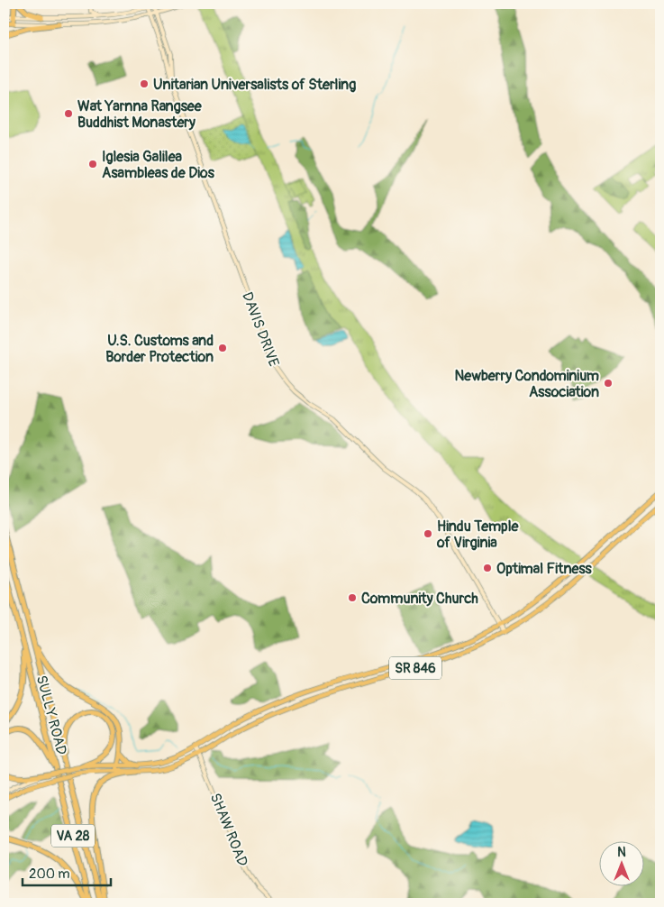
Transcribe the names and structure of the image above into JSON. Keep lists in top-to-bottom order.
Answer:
{
  "streets": {
    "highway": ["SULLY ROAD", "VA 28"],
    "main road": ["DAVIS DRIVE", "SR 846", "SHAW ROAD"]
  },
  "crossings": [
    ["DAVIS DRIVE", "SR 846"],
    ["SR 846", "SHAW ROAD"]
  ],
  "places": [
    "Unitarian Universalists of Sterling",
    "Wat Yarnna Rangsee Buddhist Monastery",
    "Iglesia Galilea Asambleas de Dios",
    "U.S. Customs and Border Protection",
    "Newberry Condominium Association",
    "Hindu Temple of Virginia",
    "Optimal Fitness",
    "Community Church"
  ],
  "scale_bar": "200 m",
  "north": "top"
}
